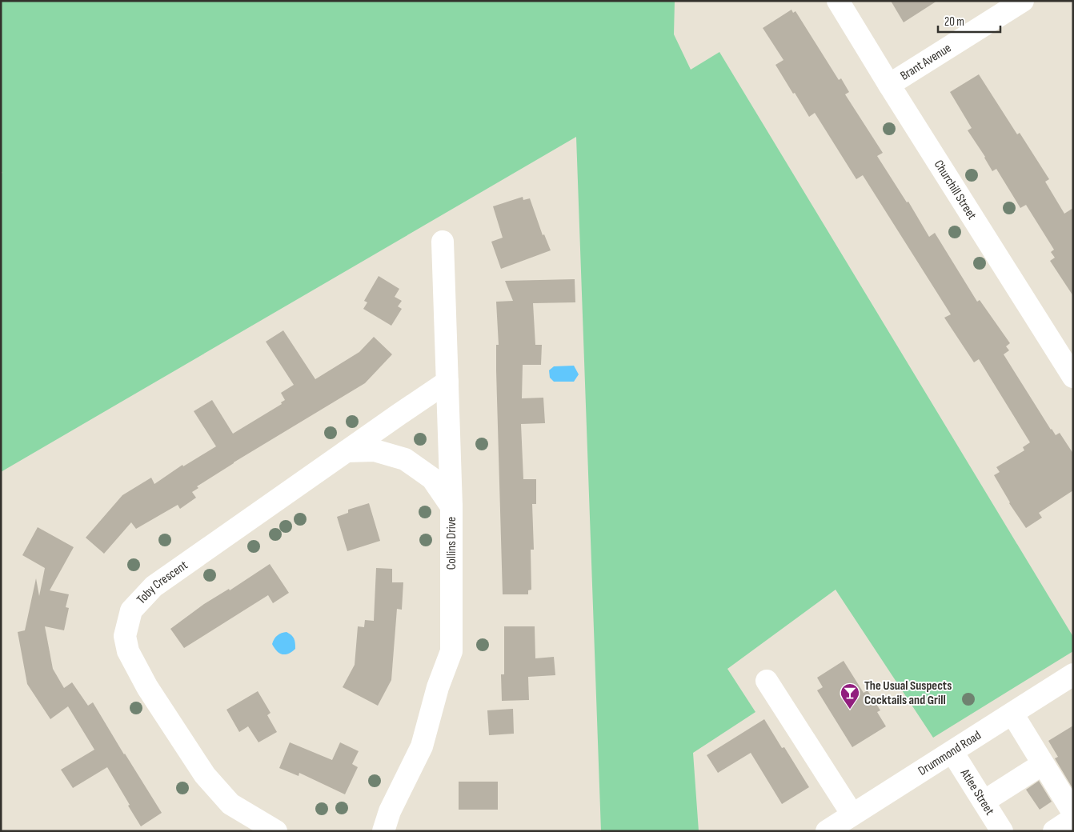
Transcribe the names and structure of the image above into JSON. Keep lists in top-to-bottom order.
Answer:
{
  "streets": {
    "street": [
      "Brant Avenue",
      "Churchill Street",
      "Collins Drive",
      "Toby Crescent",
      "Drummond Road",
      "Atlee Street"
    ]
  },
  "crossings": [
    ["Brant Avenue", "Churchill Street"],
    ["Collins Drive", "Toby Crescent"],
    ["Drummond Road", "Atlee Street"]
  ],
  "places": {
    "bar": ["The Usual Suspects Cocktails and Grill"]
  },
  "scale_bar": "20 m"
}
